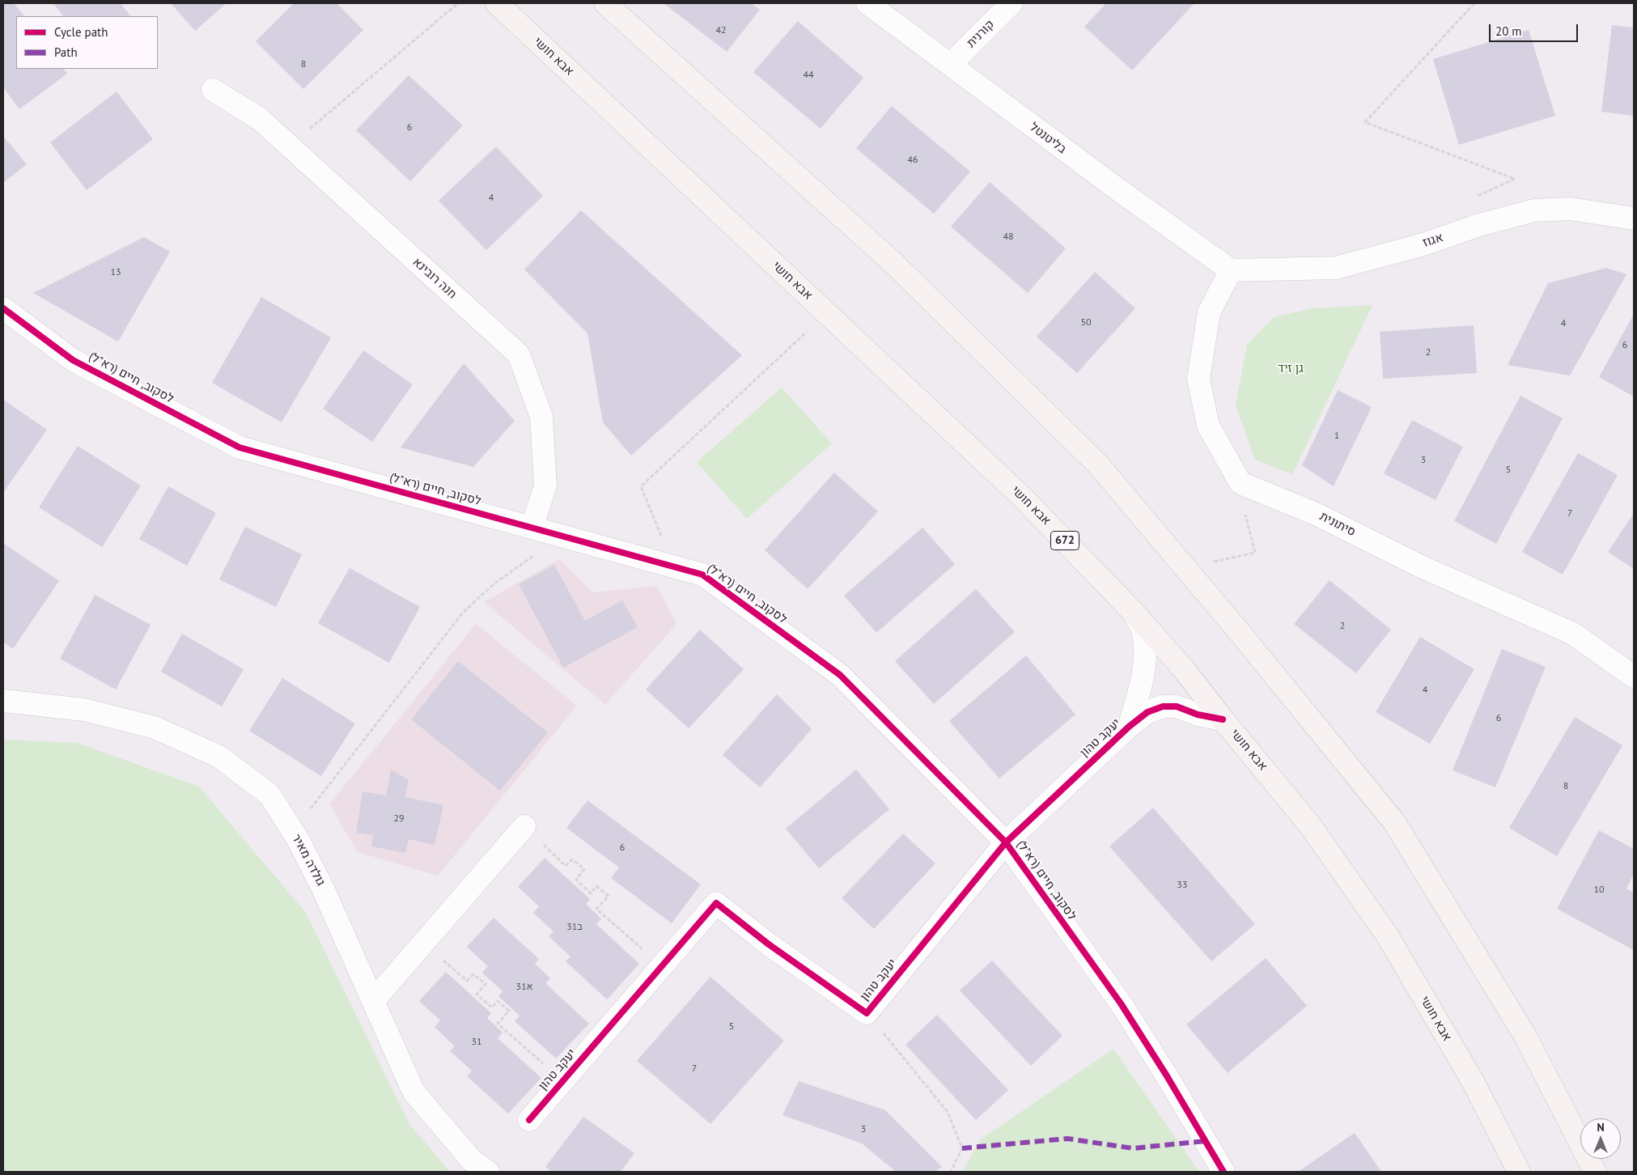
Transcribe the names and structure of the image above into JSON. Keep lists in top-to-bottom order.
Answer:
{
  "streets": {
    "main road": ["אבא חושי", "672"],
    "street": [
      "קורנית",
      "בליטנטל",
      "אגוז",
      "חנה רובינא",
      "לסקוב, חיים (רא\"ל)",
      "סיתונית",
      "יעקב טהון",
      "גולדה מאיר"
    ]
  },
  "crossings": [
    ["קורנית", "בליטנטל"],
    ["אבא חושי", "יעקב טהון"],
    ["בליטנטל", "אגוז"],
    ["בליטנטל", "סיתונית"],
    ["אגוז", "סיתונית"],
    ["חנה רובינא", "לסקוב, חיים (רא\"ל)"],
    ["לסקוב, חיים (רא\"ל)", "יעקב טהון"]
  ],
  "parks": ["גן זיד"],
  "house_numbers": [
    "42",
    "8",
    "44",
    "6",
    "46",
    "4",
    "48",
    "13",
    "50",
    "4",
    "6",
    "2",
    "1",
    "3",
    "5",
    "7",
    "2",
    "4",
    "6",
    "8",
    "29",
    "6",
    "33",
    "10",
    "31ב",
    "31א",
    "5",
    "31",
    "7",
    "3"
  ],
  "legend": ["Cycle path", "Path"],
  "scale_bar": "20 m",
  "north": "top"
}
